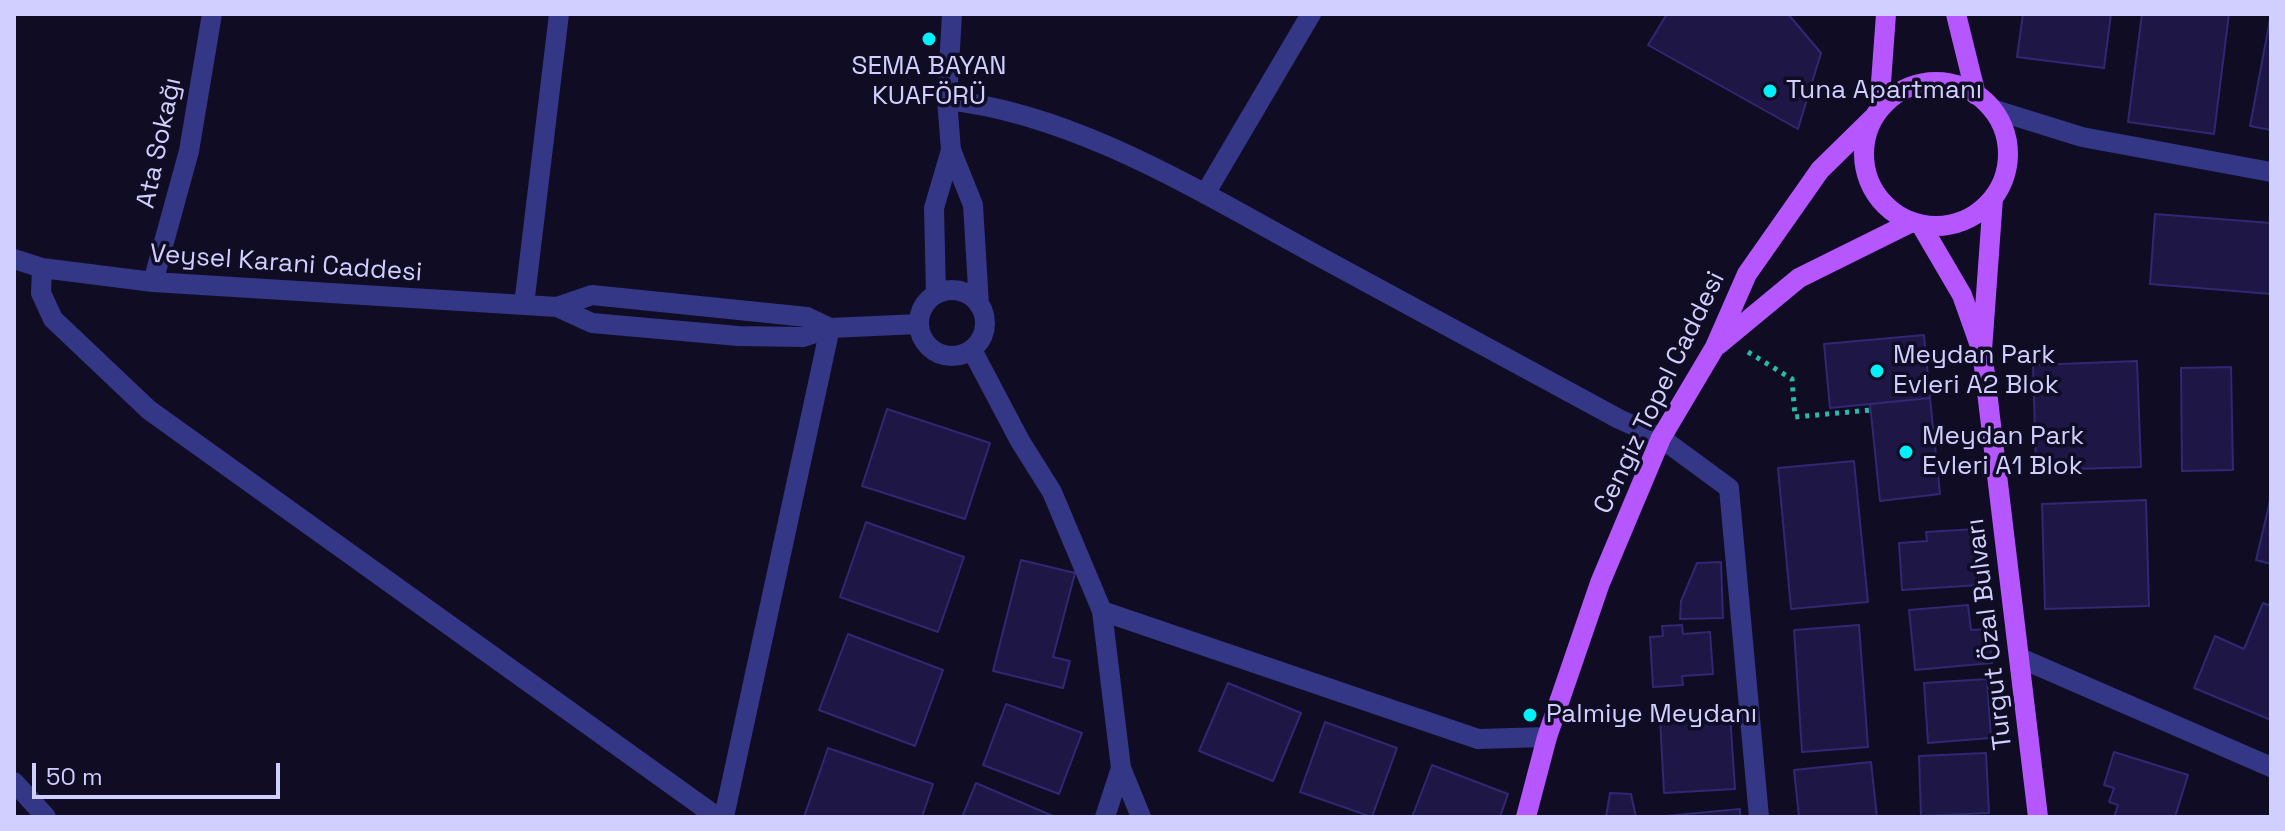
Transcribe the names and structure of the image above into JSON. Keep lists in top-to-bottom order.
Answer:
{
  "streets": {
    "main road": ["Cengiz Topel Caddesi", "Turgut Özal Bulvarı"],
    "street": ["Ata Sokağı", "Veysel Karani Caddesi"]
  },
  "crossings": [
    ["Ata Sokağı", "Veysel Karani Caddesi"]
  ],
  "places": [
    "SEMA BAYAN KUAFÖRÜ",
    "Tuna Apartmanı",
    "Meydan Park Evleri A2 Blok",
    "Meydan Park Evleri A1 Blok",
    "Palmiye Meydanı"
  ],
  "scale_bar": "50 m"
}
